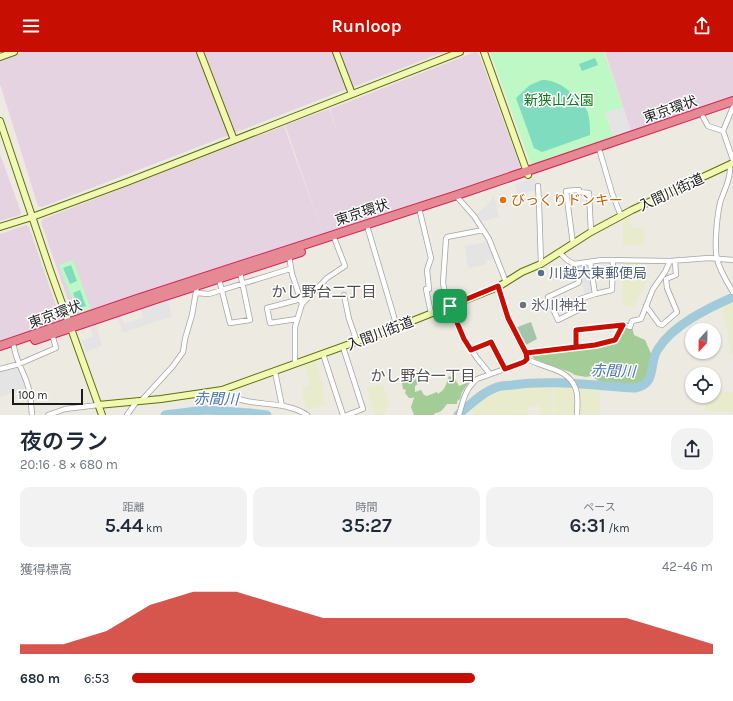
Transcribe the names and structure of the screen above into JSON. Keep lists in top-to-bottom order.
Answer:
{
  "streets": {
    "highway": ["東京環状"],
    "street": ["入間川街道"]
  },
  "districts": ["かし野台二丁目", "かし野台一丁目"],
  "water": ["赤間川"],
  "parks": ["新狭山公園"],
  "places": ["びっくりドンキー", "川越大東郵便局", "氷川神社"],
  "scale_bar": "100 m",
  "north": "bottom",
  "page": {
    "header": "Runloop",
    "scale": "100 m",
    "heading": ["夜のラン", "20:16 · 8 × 680 m"],
    "stats": [
      ["距離", "5.44 km"],
      ["時間", "35:27"],
      ["ペース", "6:31 /km"]
    ],
    "chart": ["獲得標高", "42–46 m"],
    "list": [
      {
        "name": "680 m",
        "note": "6:53"
      }
    ]
  }
}
